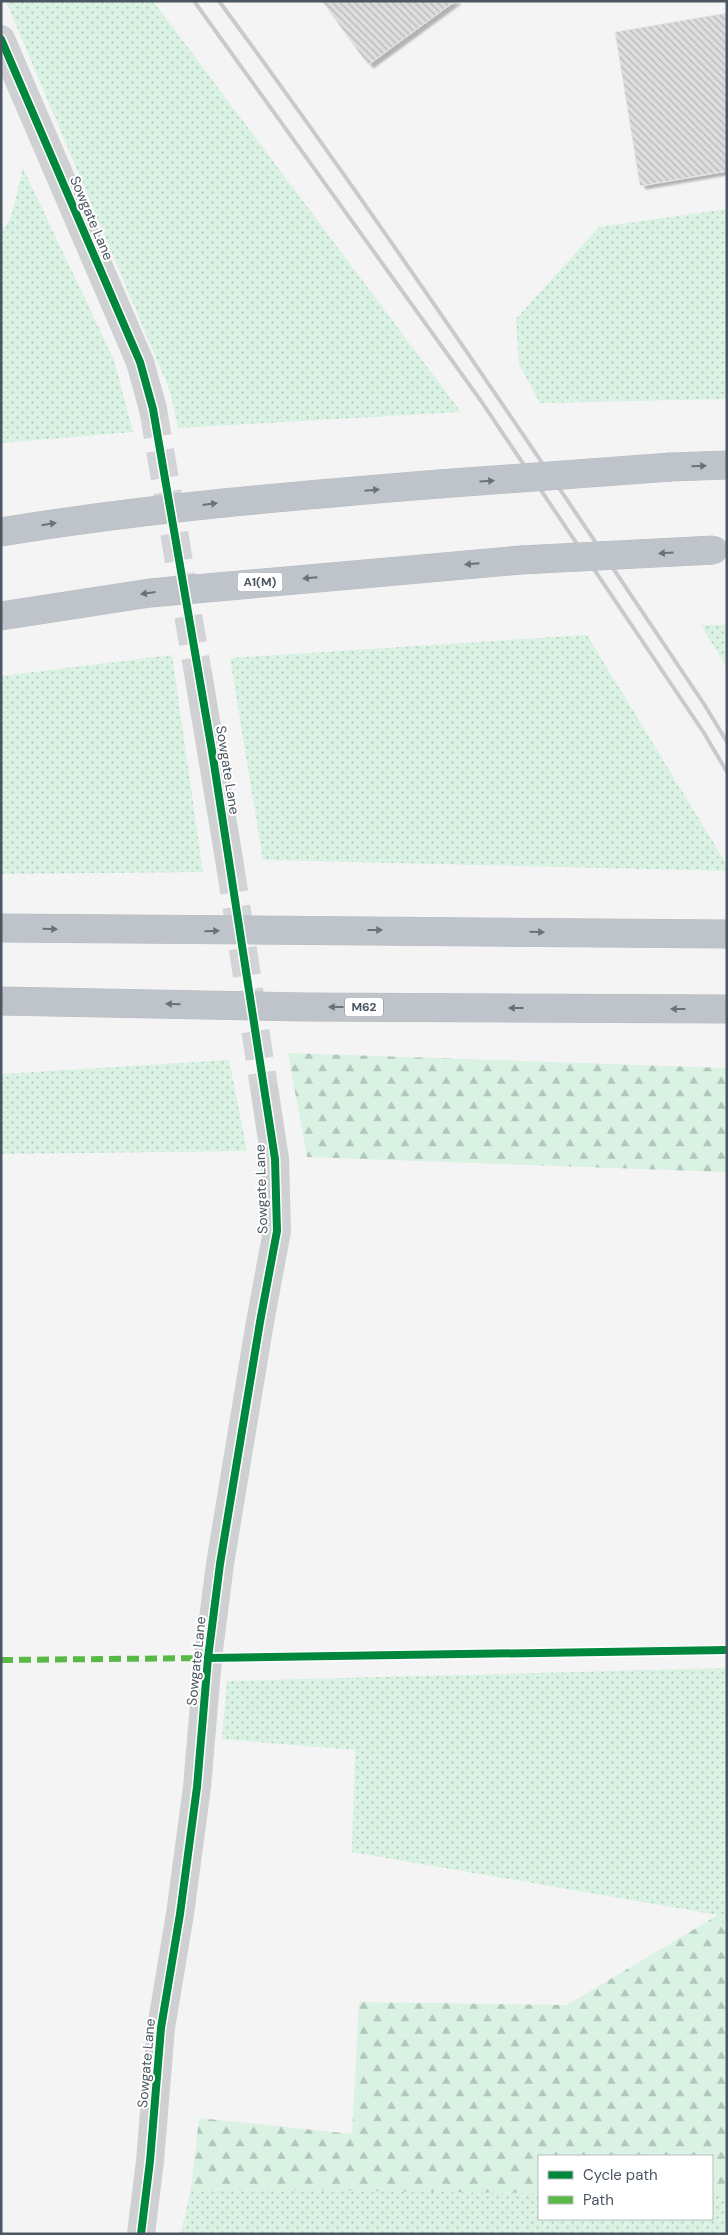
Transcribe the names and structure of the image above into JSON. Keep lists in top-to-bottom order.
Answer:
{
  "streets": {
    "highway": ["A1(M)", "M62"],
    "street": ["Sowgate Lane"]
  },
  "legend": ["Cycle path", "Path"]
}
